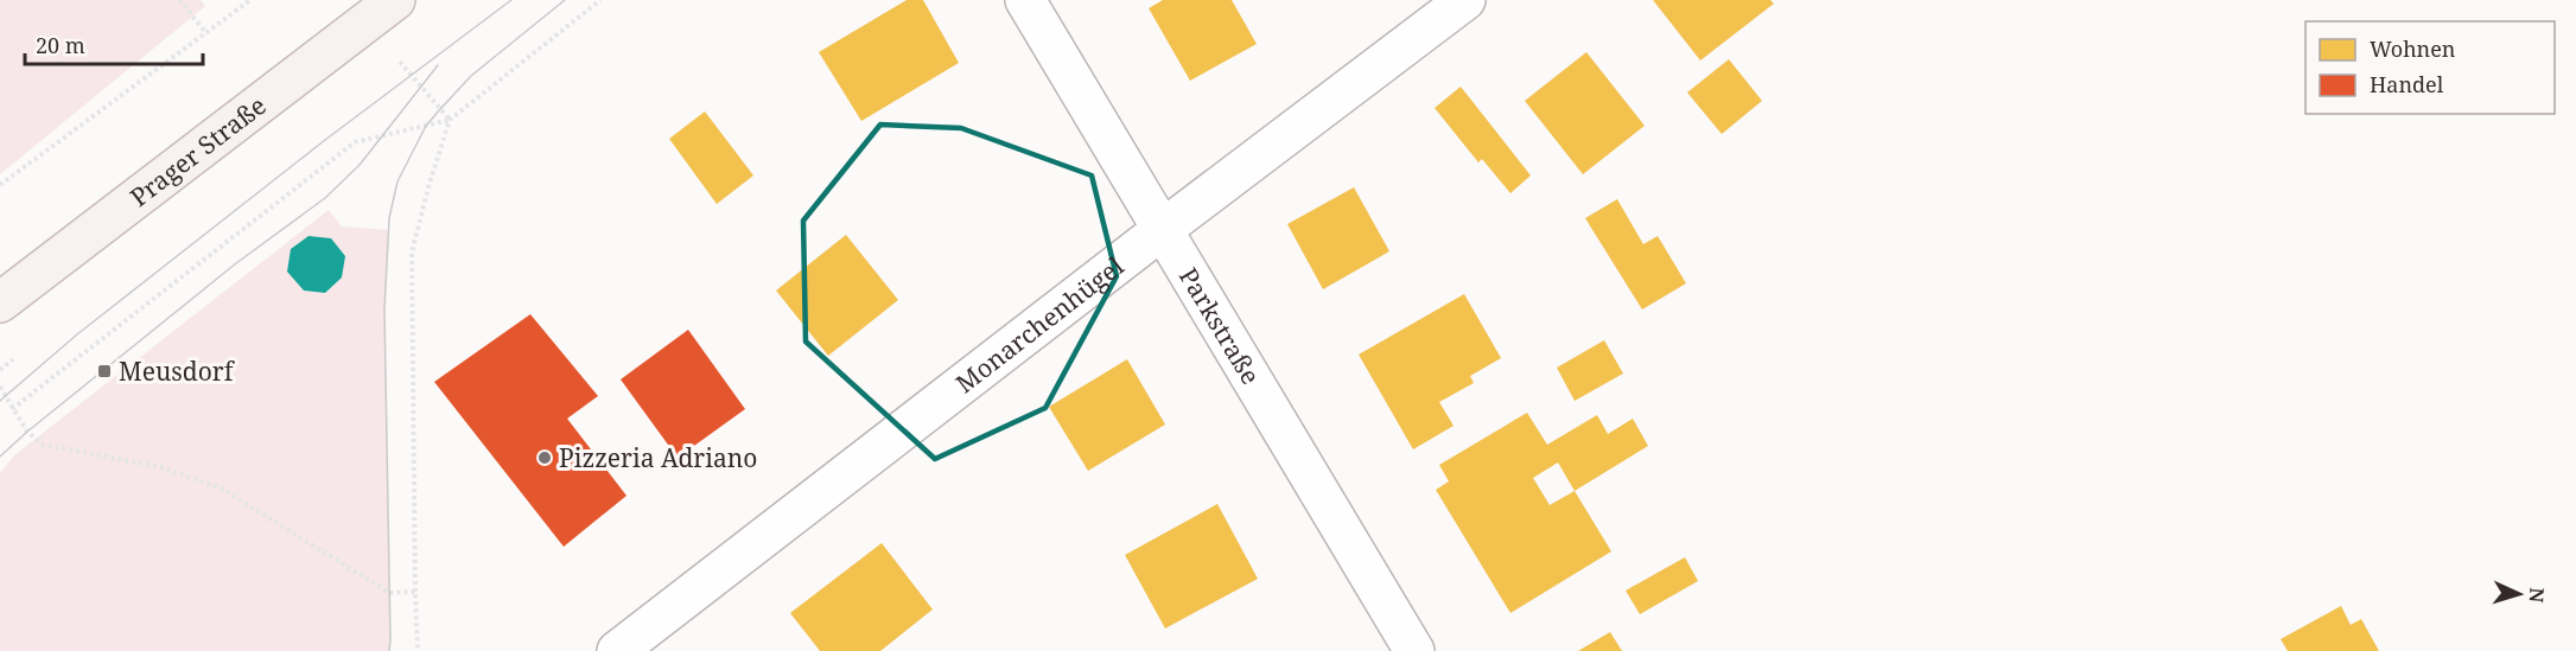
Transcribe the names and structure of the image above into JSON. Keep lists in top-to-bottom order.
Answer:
{
  "streets": {
    "main road": ["Prager Straße"],
    "street": ["Monarchenhügel", "Parkstraße"]
  },
  "crossings": [
    ["Monarchenhügel", "Parkstraße"]
  ],
  "places": {
    "transit": ["Meusdorf"],
    "other": ["Pizzeria Adriano"]
  },
  "legend": ["Wohnen", "Handel"],
  "scale_bar": "20 m",
  "north": "right"
}
